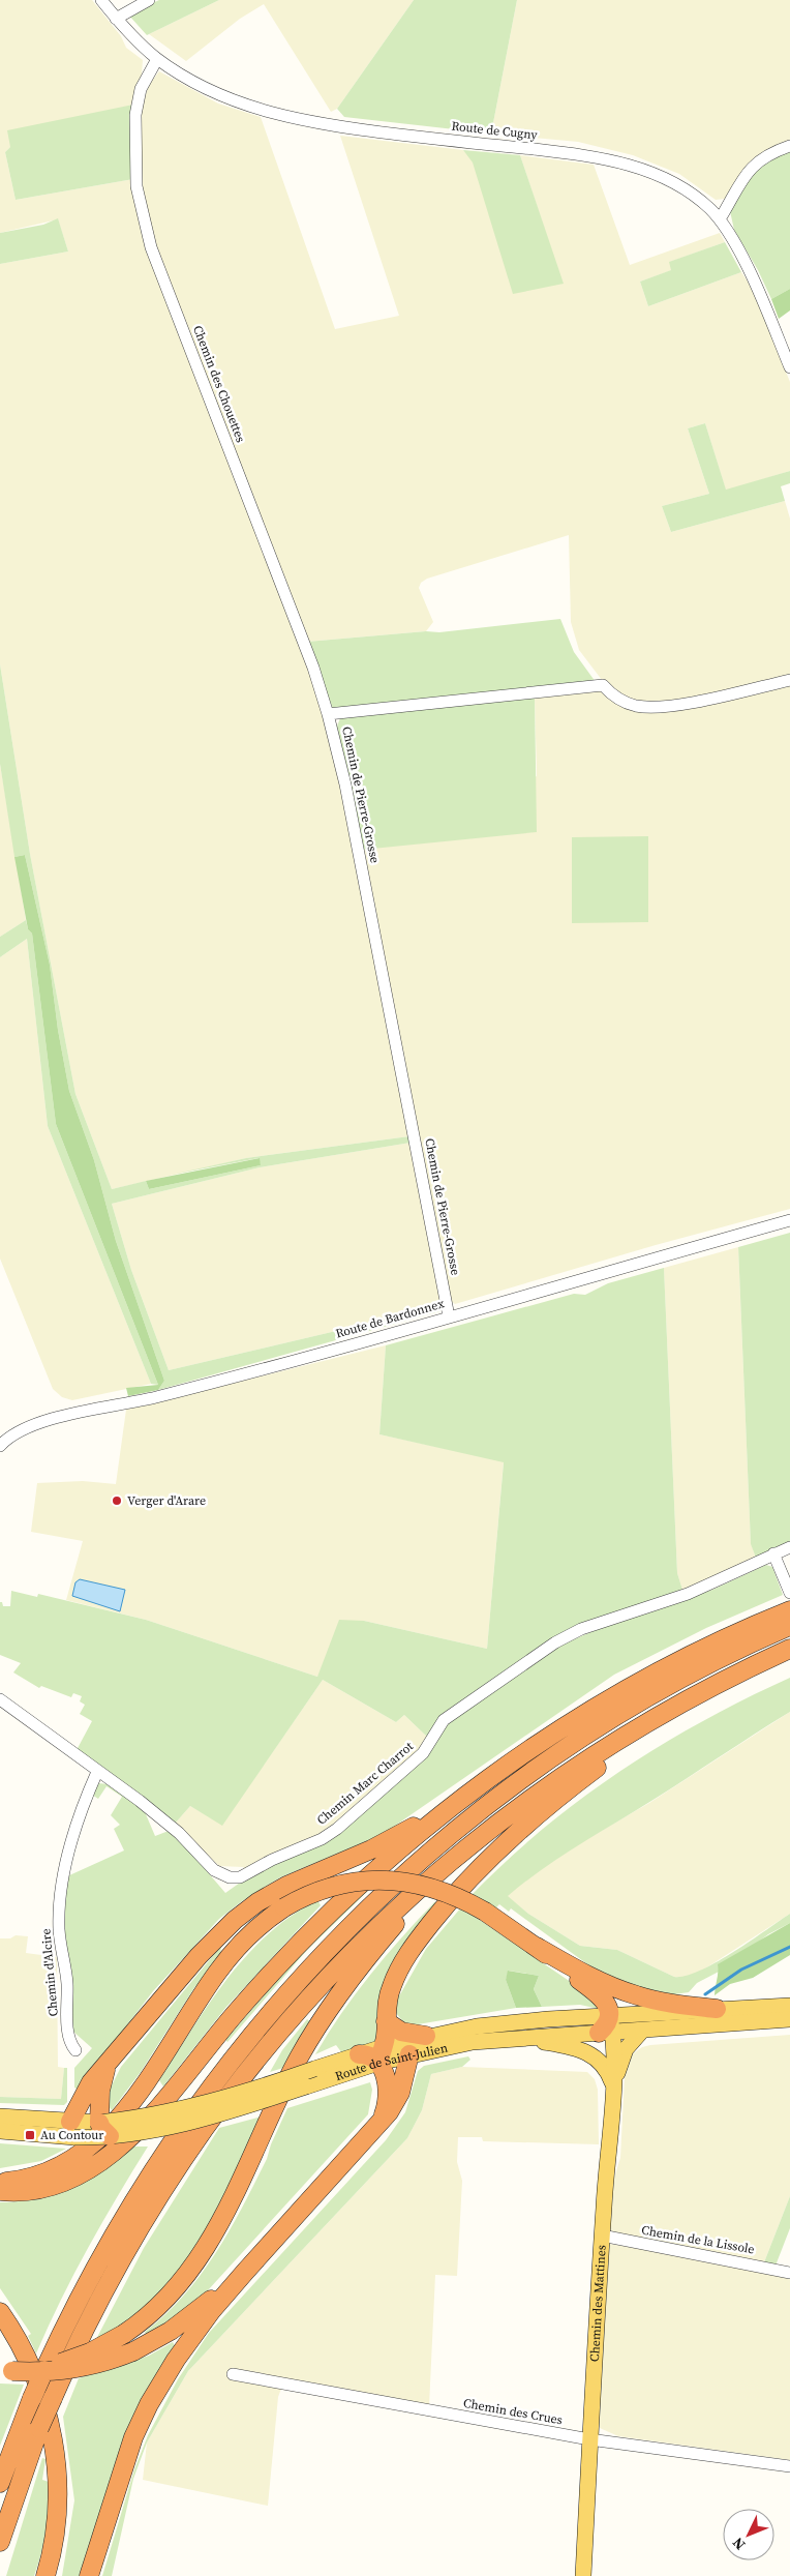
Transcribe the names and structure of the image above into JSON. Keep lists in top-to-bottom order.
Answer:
{
  "streets": {
    "main road": ["Route de Saint-Julien", "Chemin des Mattines"],
    "street": [
      "Route de Cugny",
      "Chemin des Chouettes",
      "Chemin de Pierre-Grosse",
      "Route de Bardonnex",
      "Chemin Marc Charrot",
      "Chemin d'Alcire",
      "Chemin de la Lissole",
      "Chemin des Crues"
    ]
  },
  "crossings": [
    ["Route de Cugny", "Chemin des Chouettes"],
    ["Chemin des Chouettes", "Chemin de Pierre-Grosse"],
    ["Chemin de Pierre-Grosse", "Route de Bardonnex"],
    ["Chemin Marc Charrot", "Chemin d'Alcire"],
    ["Route de Saint-Julien", "Chemin des Mattines"],
    ["Chemin de la Lissole", "Chemin des Mattines"],
    ["Chemin des Mattines", "Chemin des Crues"]
  ],
  "places": {
    "other": ["Verger d'Arare"],
    "transit": ["Au Contour"]
  },
  "north": "bottom left"
}
